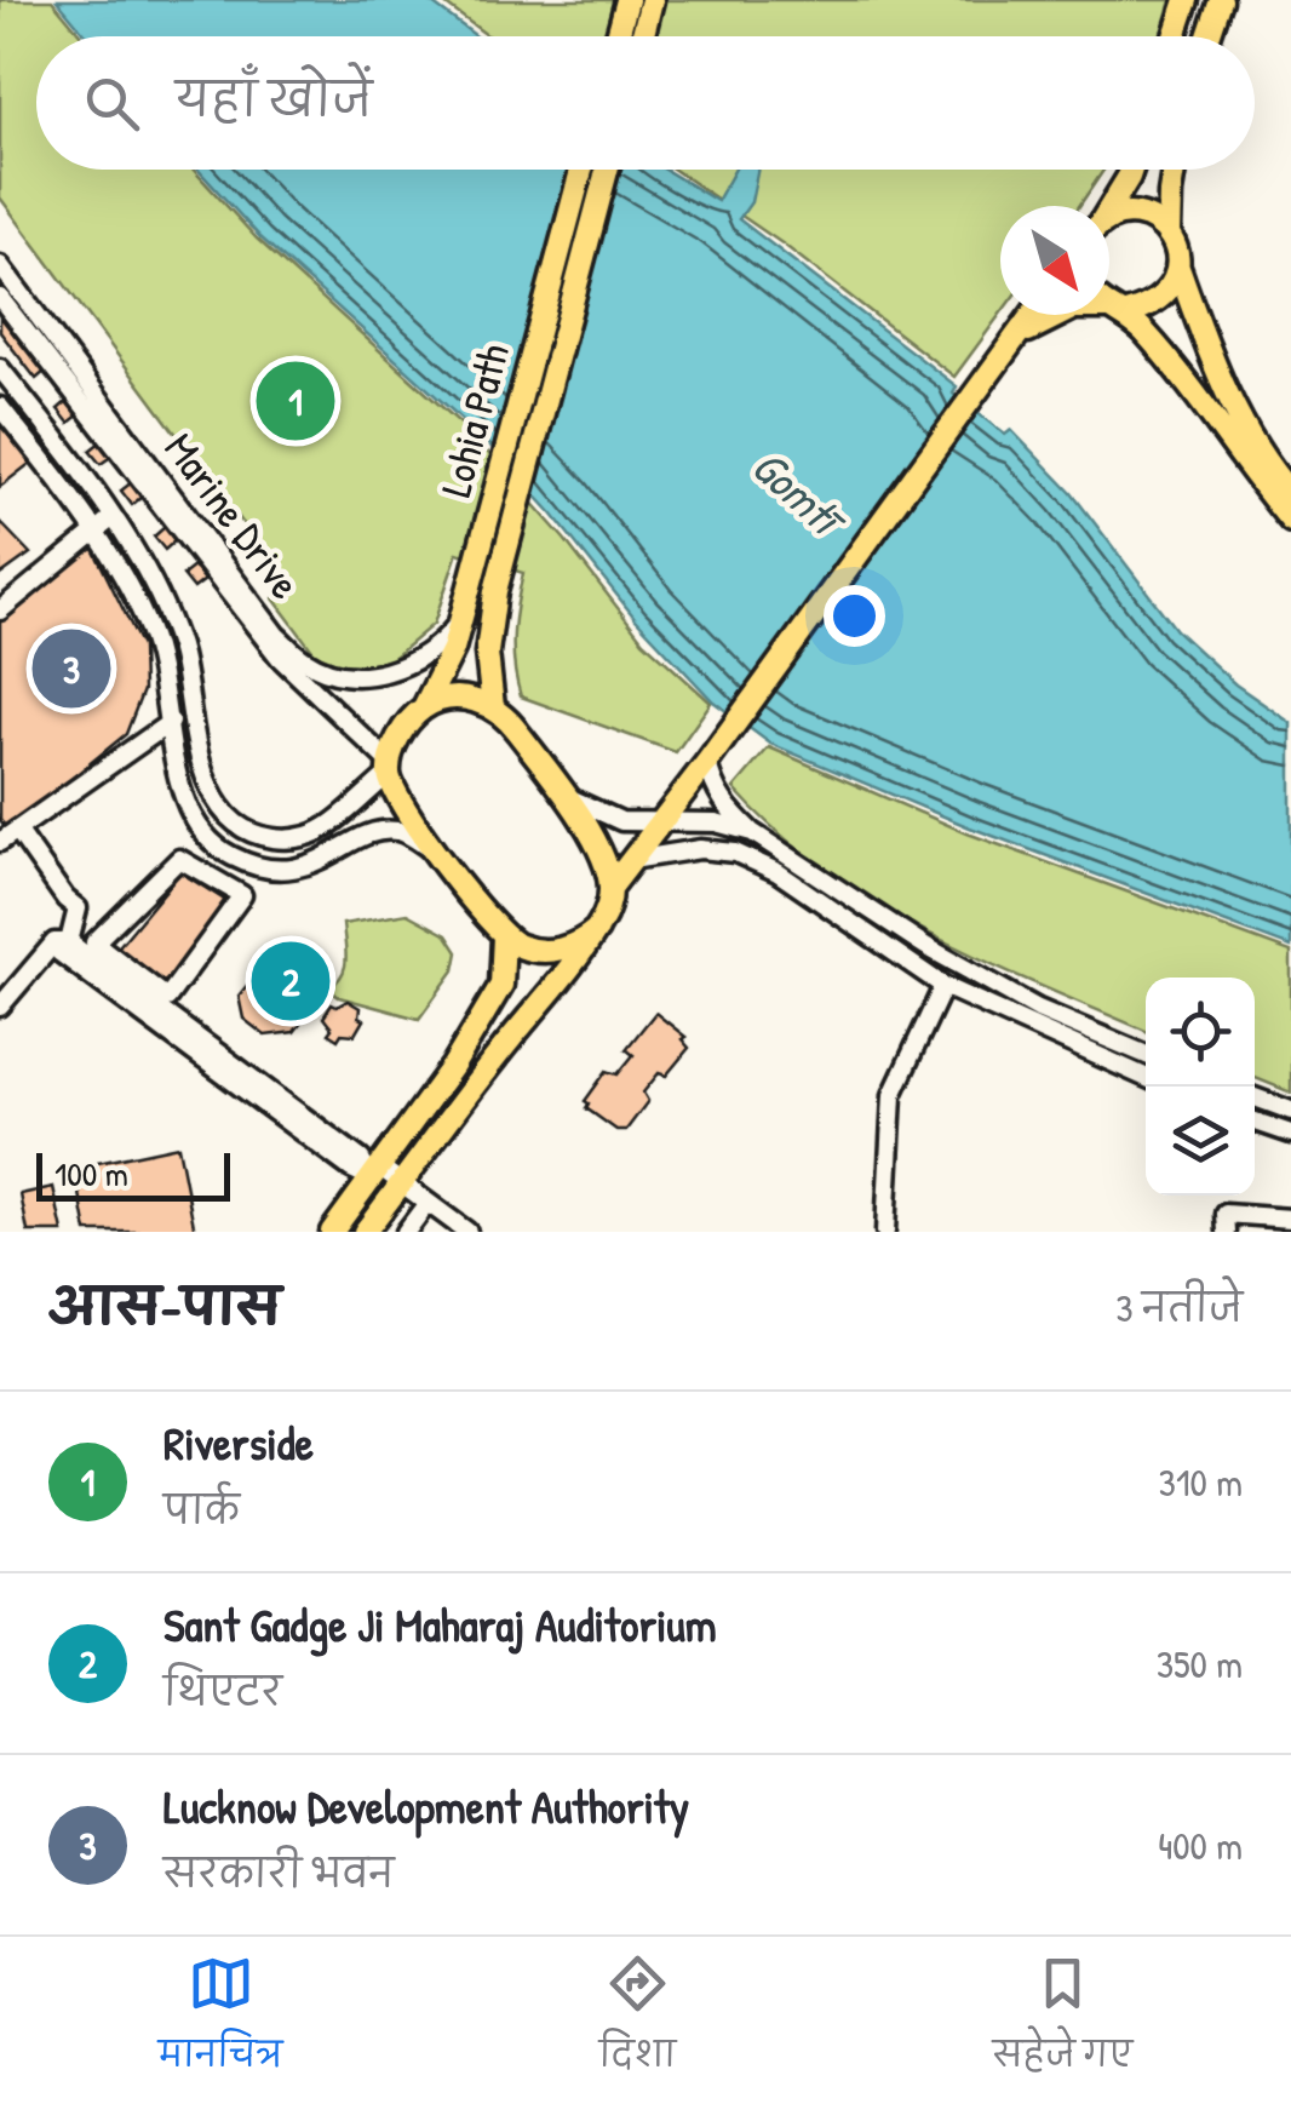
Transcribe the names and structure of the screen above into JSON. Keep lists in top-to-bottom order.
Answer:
{
  "streets": {
    "main road": ["Lohia Path"],
    "street": ["Marine Drive"]
  },
  "crossings": [
    ["Lohia Path", "Marine Drive"]
  ],
  "water": ["Gomtī"],
  "scale_bar": "100 m",
  "north": "bottom right",
  "page": {
    "search": "यहाँ खोजें",
    "pins": ["1", "3", "2"],
    "scale": "100 m",
    "heading": ["आस-पास", "3 नतीजे"],
    "list": [
      {
        "mark": "1",
        "name": "Riverside",
        "note": "पार्क",
        "value": "310 m"
      },
      {
        "mark": "2",
        "name": "Sant Gadge Ji Maharaj Auditorium",
        "note": "थिएटर",
        "value": "350 m"
      },
      {
        "mark": "3",
        "name": "Lucknow Development Authority",
        "note": "सरकारी भवन",
        "value": "400 m"
      }
    ],
    "nav": ["मानचित्र", "दिशा", "सहेजे गए"]
  }
}
